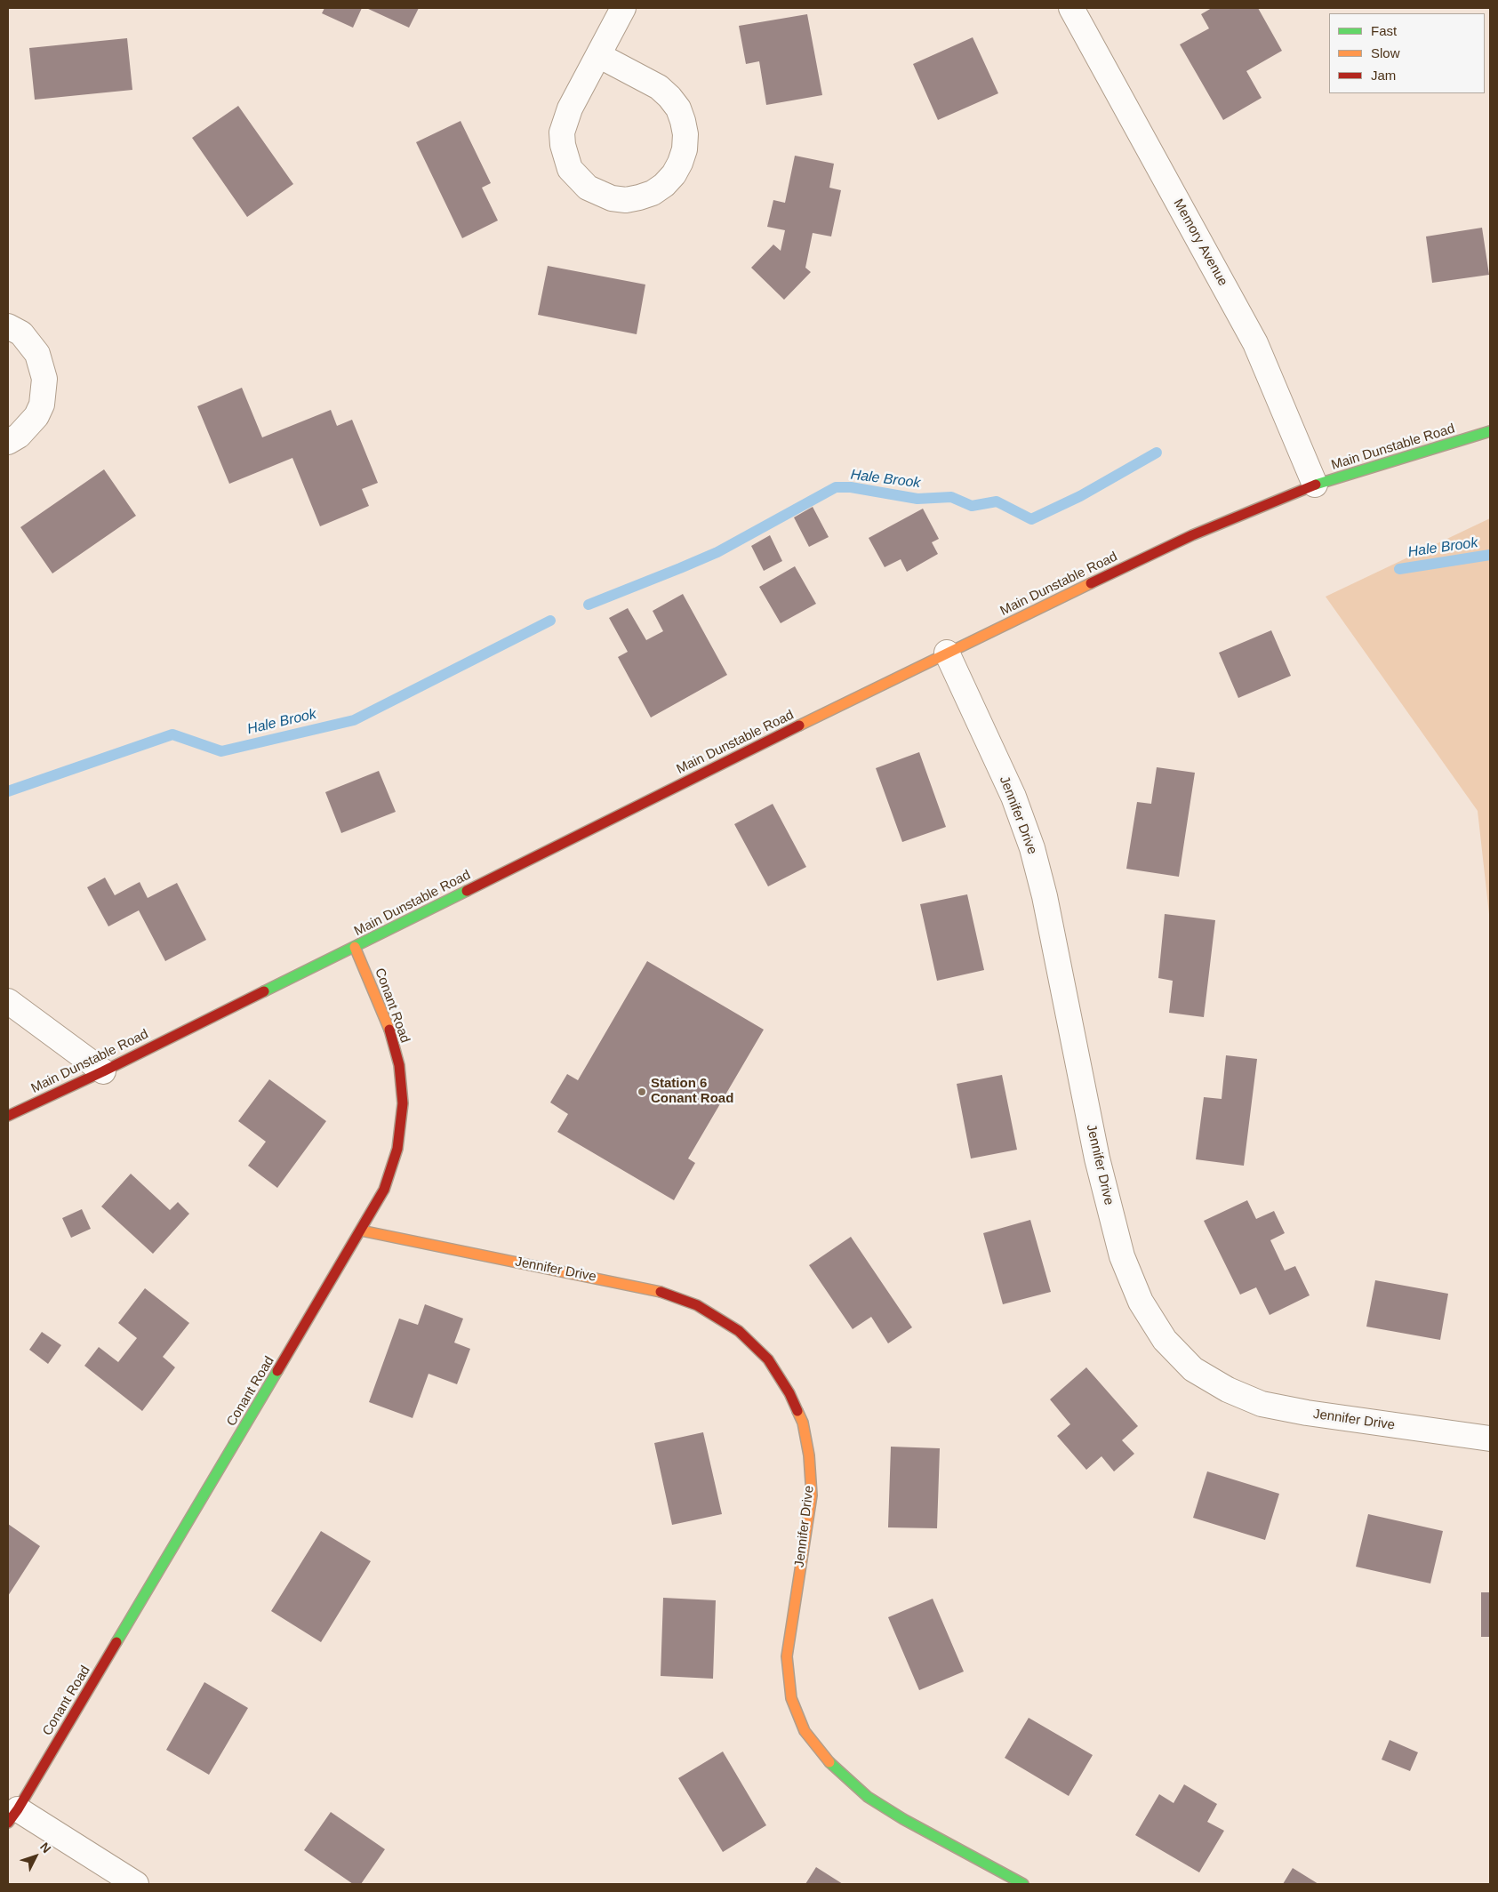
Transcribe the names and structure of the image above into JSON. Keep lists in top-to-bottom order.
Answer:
{
  "streets": {
    "street": [
      "Memory Avenue",
      "Main Dunstable Road",
      "Jennifer Drive",
      "Conant Road"
    ]
  },
  "crossings": [
    ["Memory Avenue", "Main Dunstable Road"],
    ["Main Dunstable Road", "Jennifer Drive"],
    ["Main Dunstable Road", "Conant Road"],
    ["Jennifer Drive", "Conant Road"]
  ],
  "water": ["Hale Brook"],
  "places": ["Station 6 Conant Road"],
  "legend": ["Fast", "Slow", "Jam"],
  "north": "top right"
}
